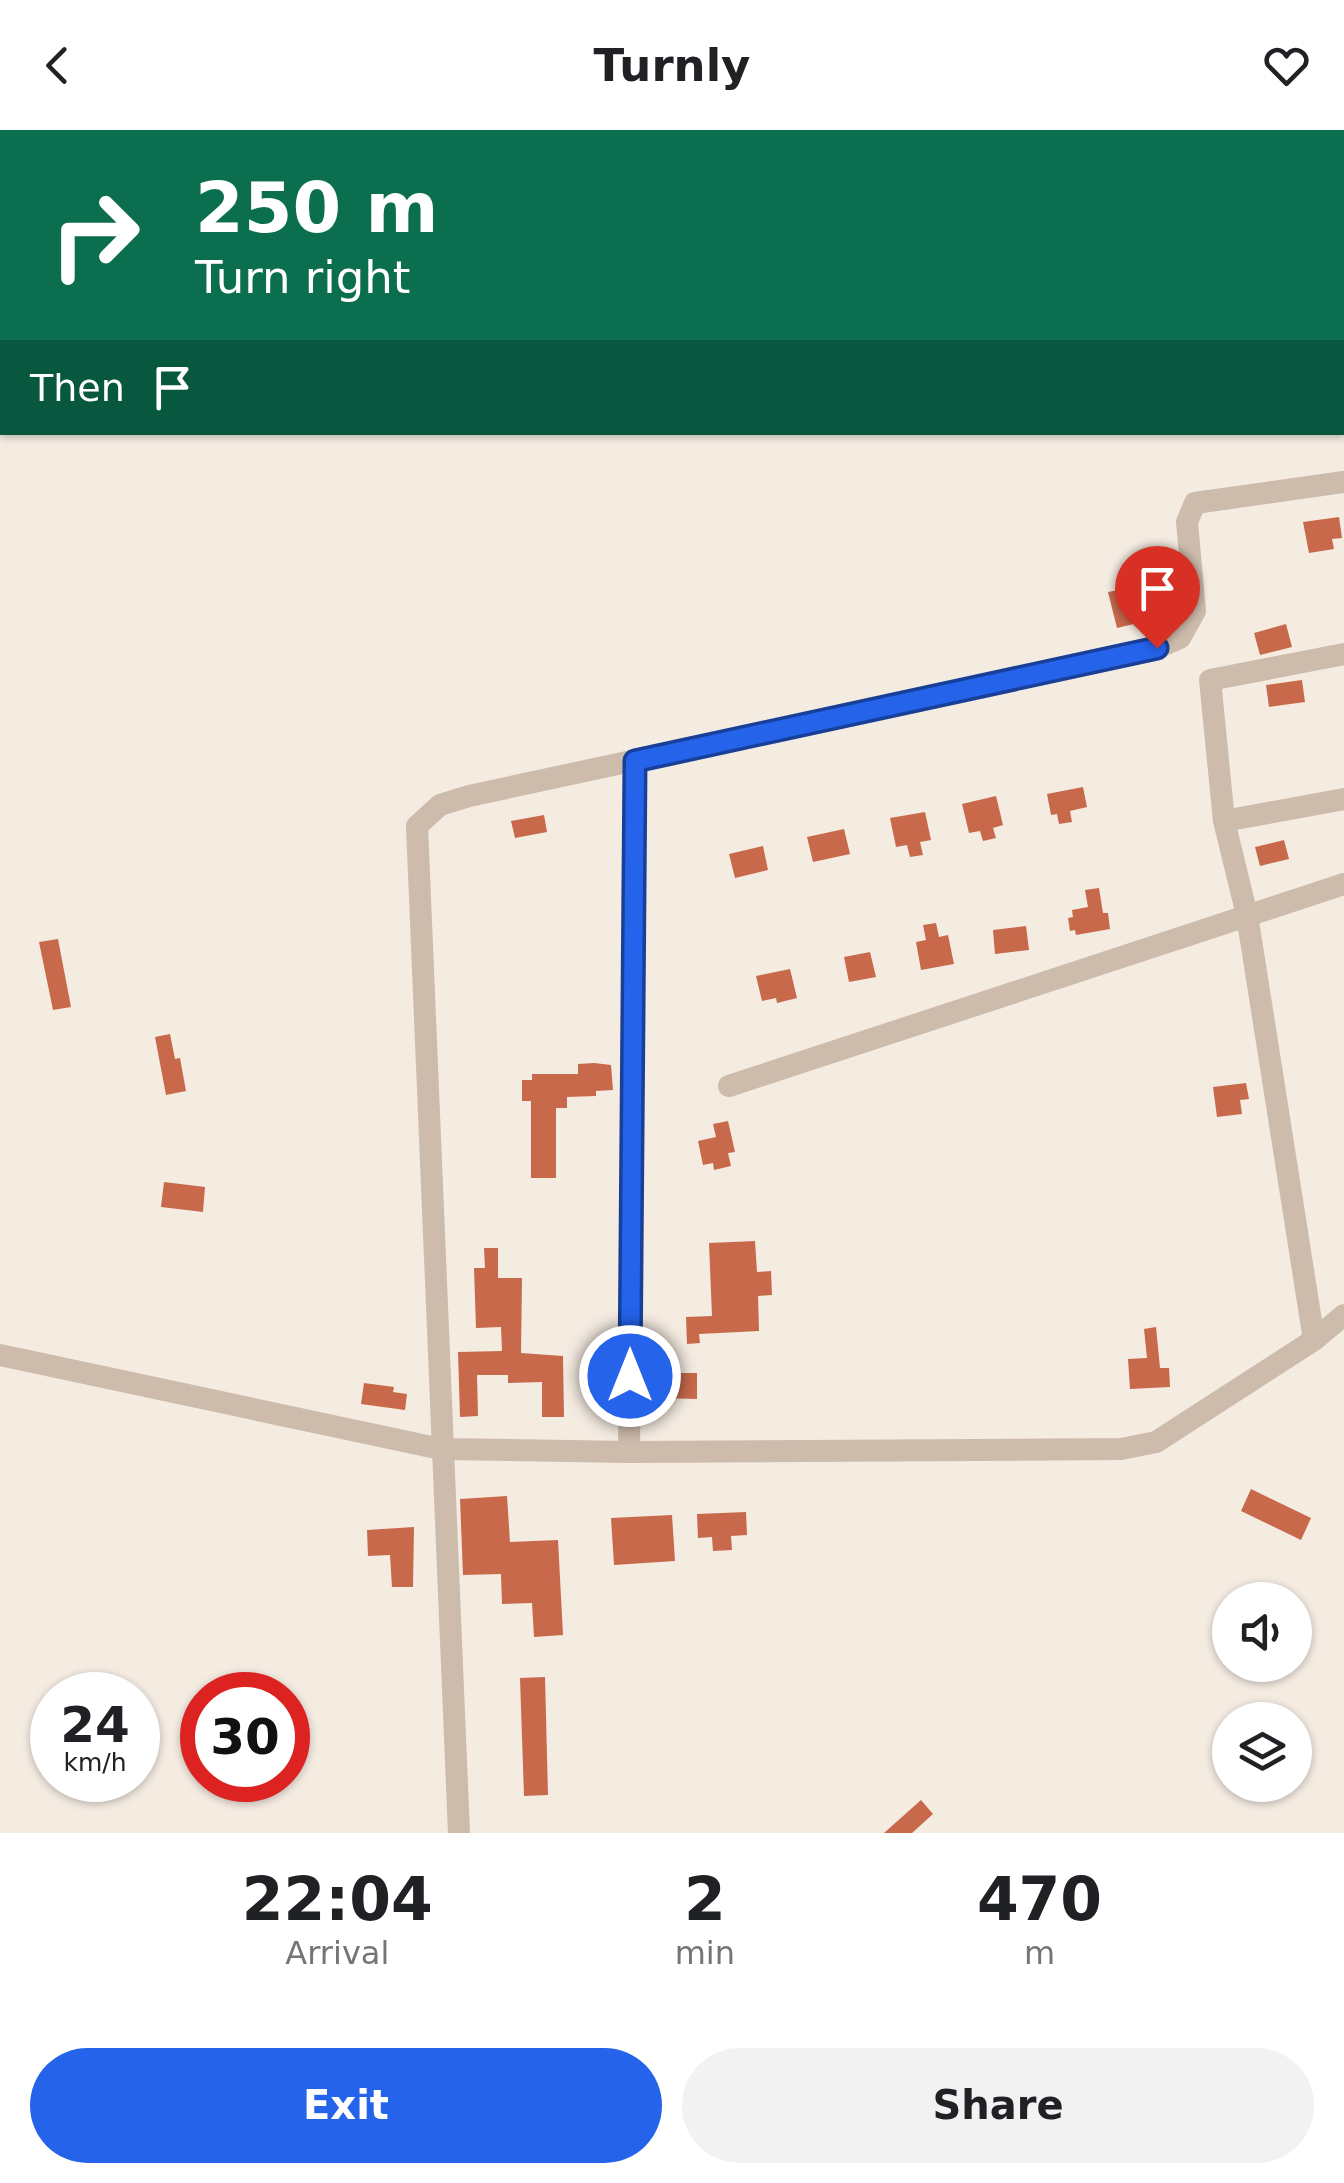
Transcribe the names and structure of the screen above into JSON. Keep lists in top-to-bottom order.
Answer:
{
  "page": {
    "header": "Turnly",
    "turn": ["250 m", "Turn right"],
    "then": "Then",
    "speed": "24 km/h",
    "limit": "30",
    "eta": [
      "22:04",
      "Arrival",
      "2",
      "min",
      "470",
      "m"
    ],
    "buttons": ["Exit", "Share"]
  }
}
